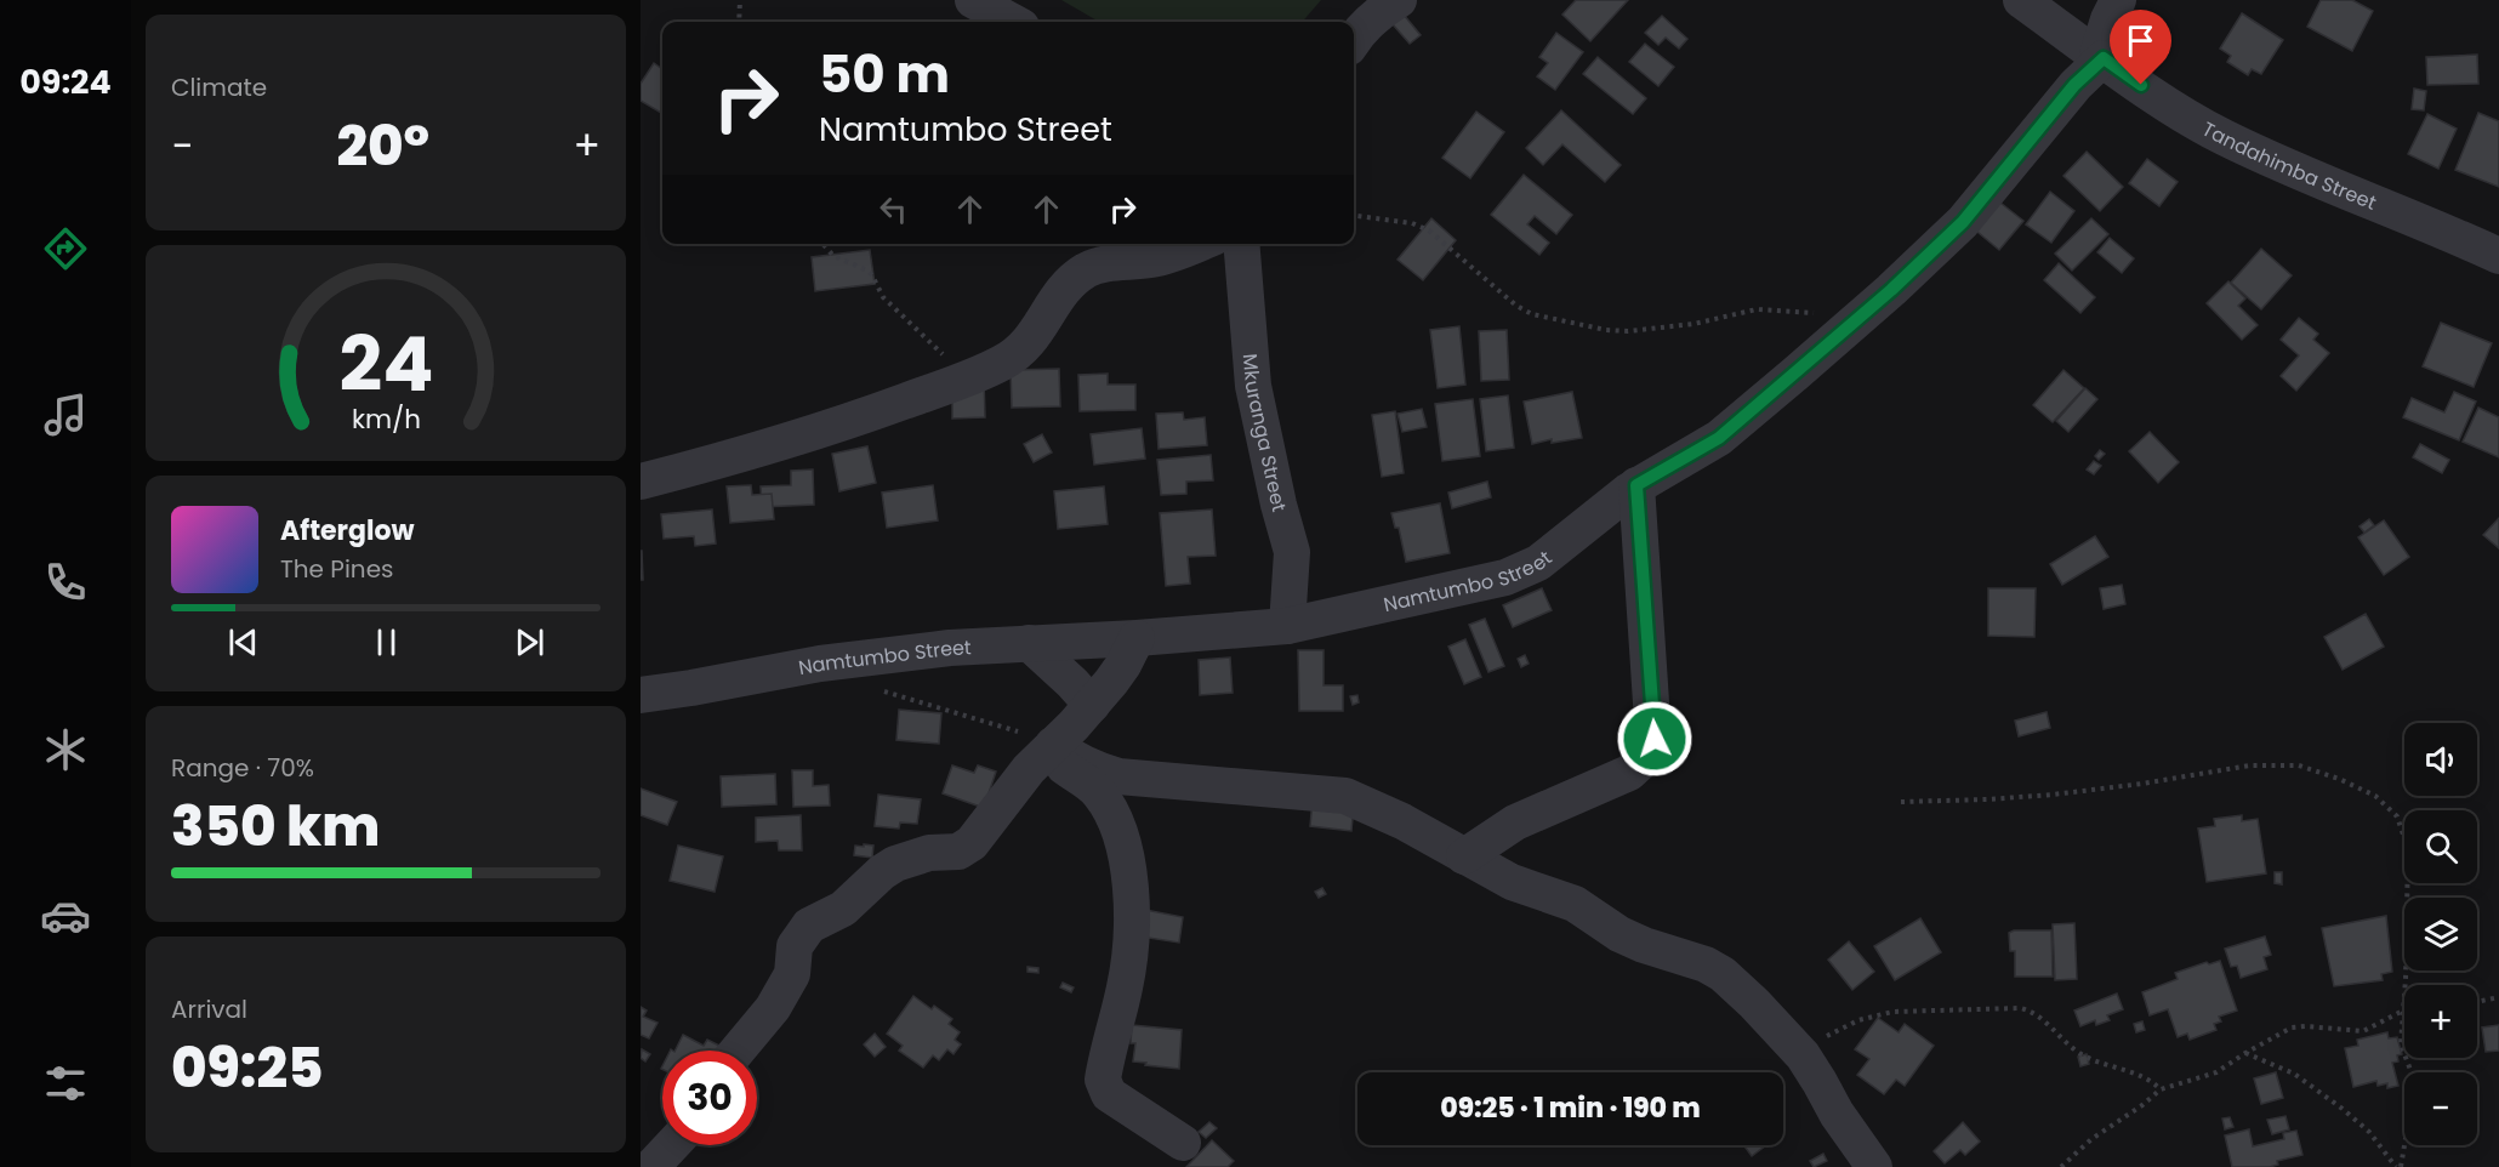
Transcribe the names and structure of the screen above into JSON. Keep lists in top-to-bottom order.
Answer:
{
  "streets": {
    "street": ["Tandahimba Street", "Mkuranga Street", "Namtumbo Street"]
  },
  "crossings": [
    ["Tandahimba Street", "Namtumbo Street"],
    ["Mkuranga Street", "Namtumbo Street"]
  ],
  "page": {
    "tabs": "09:24",
    "tile": [
      "Climate",
      ["Range · 70%", "350 km"],
      ["Arrival", "09:25"]
    ],
    "turn": ["50 m", "Namtumbo Street"],
    "heat": ["−", "20°", "+"],
    "song": ["Afterglow", "The Pines"],
    "map_buttons": ["+", "−"],
    "limit": "30",
    "trip": "09:25 · 1 min · 190 m",
    "gauge": ["24", "km/h"]
  }
}
